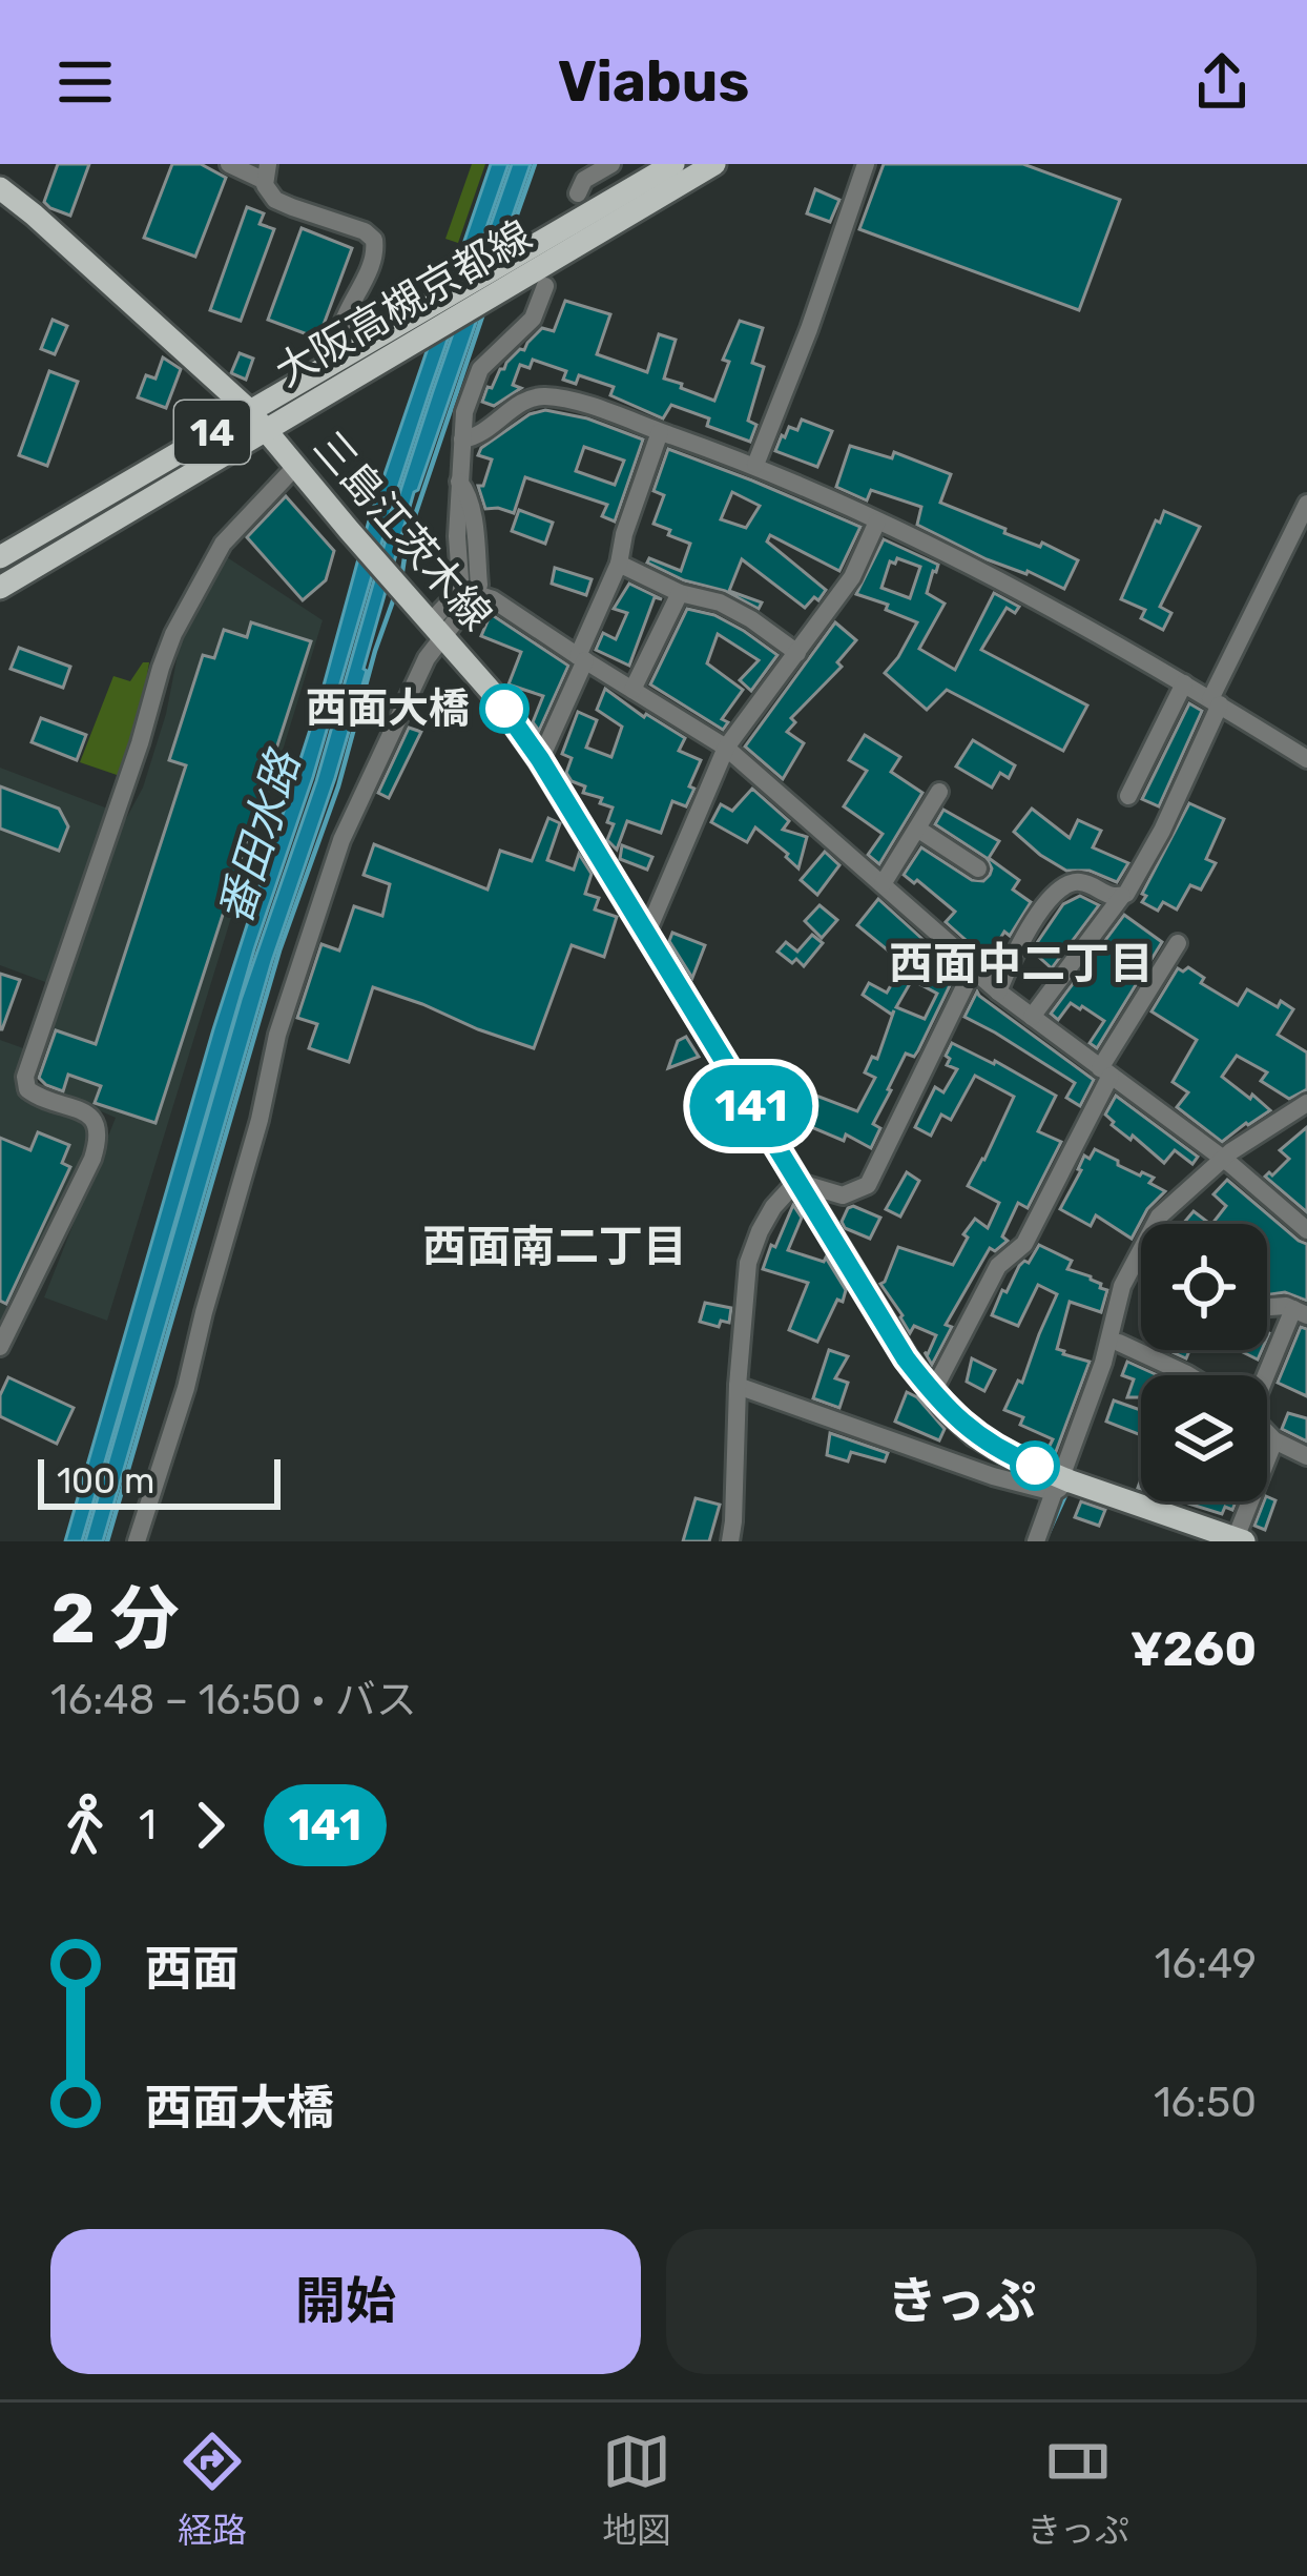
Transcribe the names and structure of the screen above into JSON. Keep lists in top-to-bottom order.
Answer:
{
  "streets": {
    "main road": ["大阪高槻京都線", "14", "三島江茨木線"]
  },
  "crossings": [
    ["大阪高槻京都線", "三島江茨木線"]
  ],
  "districts": ["西面中二丁目", "西面南二丁目"],
  "water": ["番田水路"],
  "places": ["西面大橋"],
  "lines": ["bus line 141"],
  "scale_bar": "100 m",
  "page": {
    "header": "Viabus",
    "on_map": "141",
    "scale": "100 m",
    "heading": ["2 分", "16:48 – 16:50 · バス", "¥260"],
    "legs": ["1", "141"],
    "list": [
      {
        "name": "西面",
        "value": "16:49"
      },
      {
        "name": "西面大橋",
        "value": "16:50"
      }
    ],
    "buttons": ["開始", "きっぷ"],
    "tabs": ["経路", "地図", "きっぷ"]
  }
}
